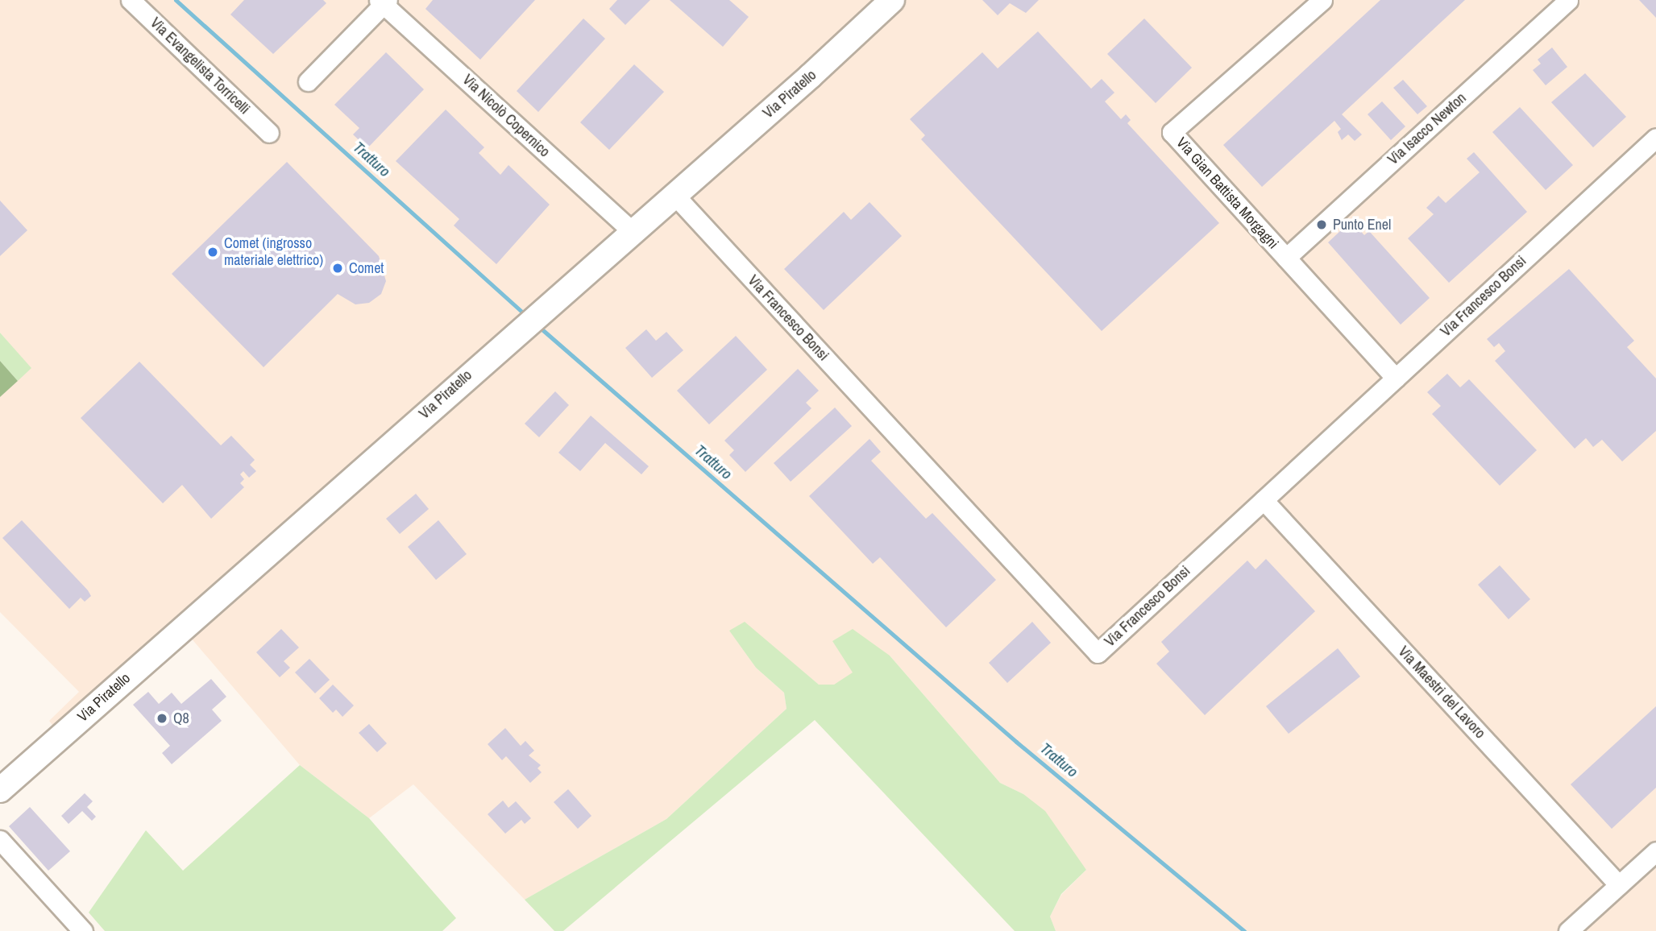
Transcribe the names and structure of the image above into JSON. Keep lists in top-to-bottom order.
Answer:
{
  "streets": {
    "main road": ["Via Piratello"],
    "street": [
      "Via Evangelista Torricelli",
      "Via Nicolò Copernico",
      "Via Isacco Newton",
      "Via Gian Battista Morgagni",
      "Via Francesco Bonsi",
      "Via Maestri del Lavoro"
    ]
  },
  "crossings": [
    ["Via Piratello", "Via Nicolò Copernico"],
    ["Via Piratello", "Via Francesco Bonsi"],
    ["Via Isacco Newton", "Via Gian Battista Morgagni"],
    ["Via Gian Battista Morgagni", "Via Francesco Bonsi"],
    ["Via Francesco Bonsi", "Via Maestri del Lavoro"]
  ],
  "water": ["Tratturo"],
  "places": [
    "Punto Enel",
    "Comet (ingrosso materiale elettrico)",
    "Comet",
    "Q8"
  ]
}
